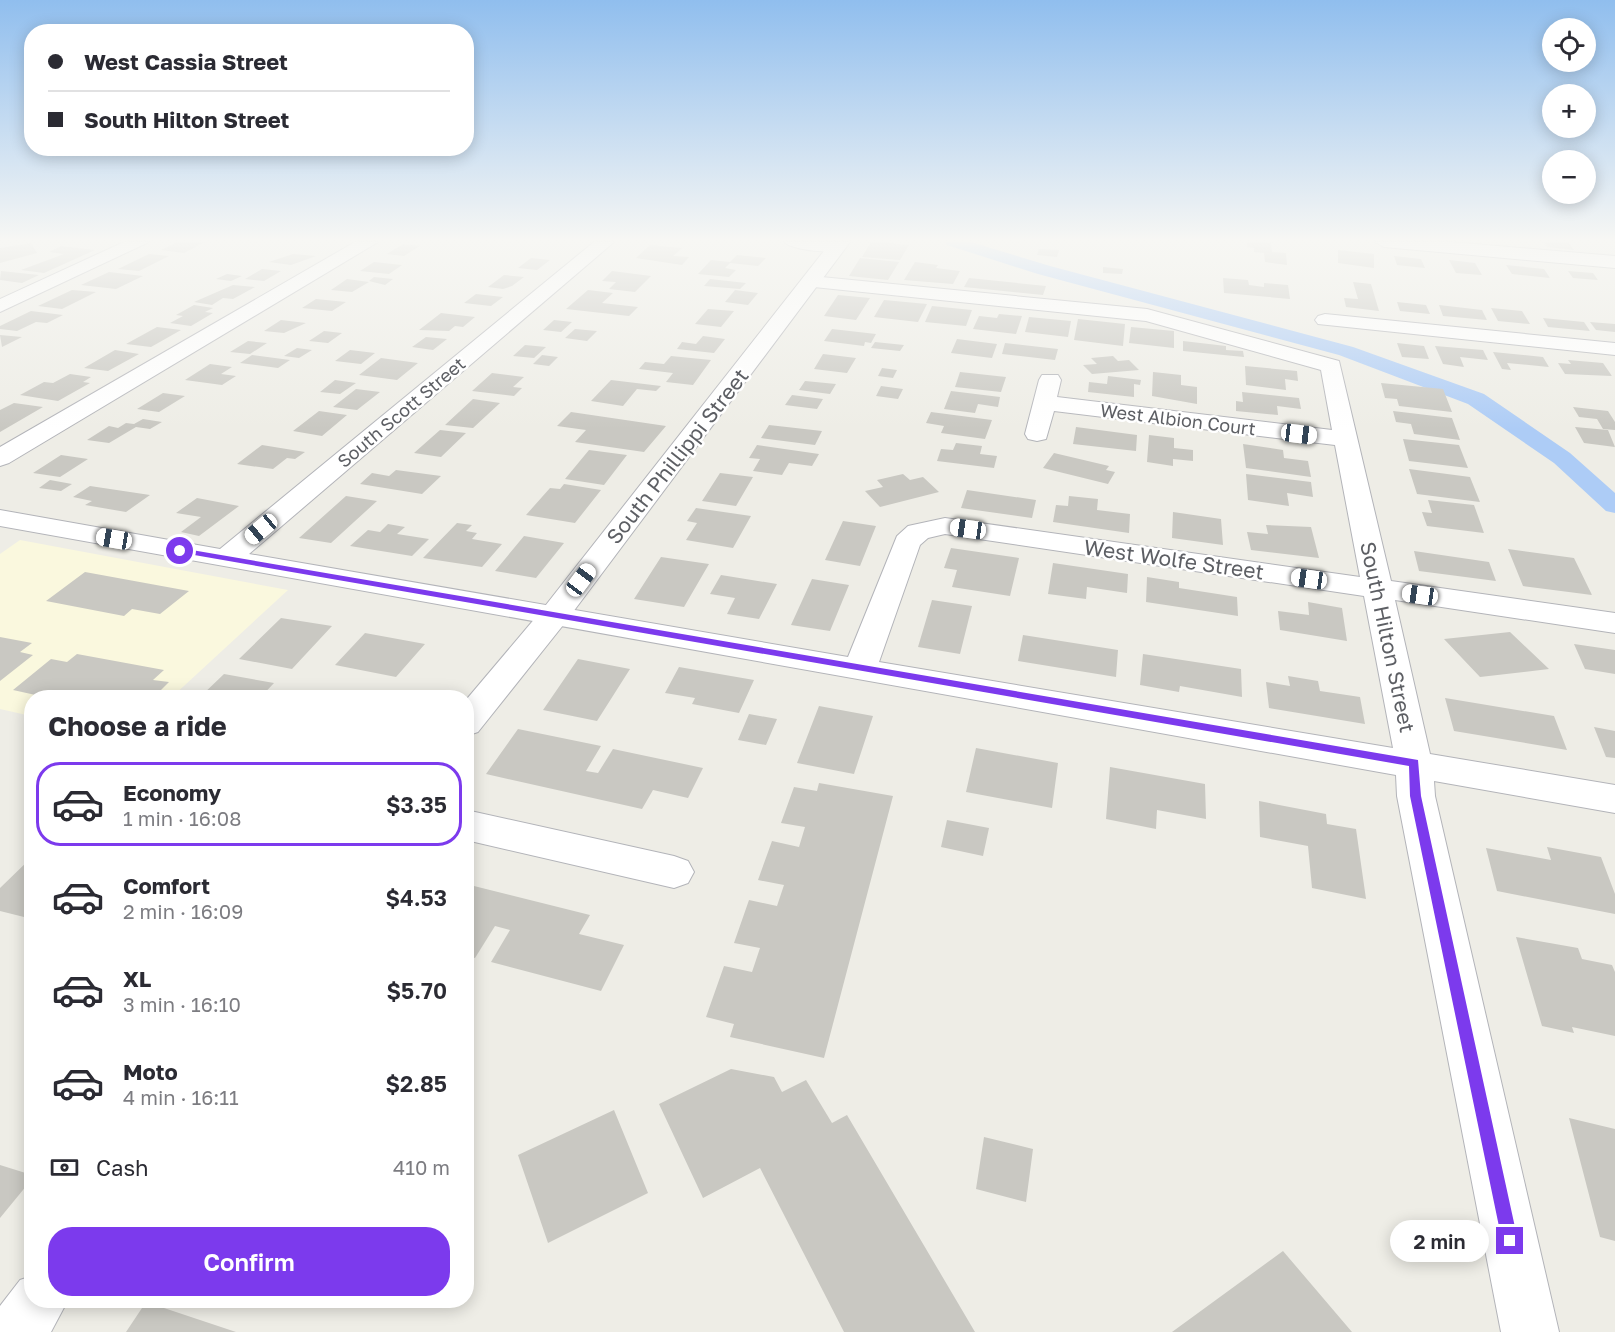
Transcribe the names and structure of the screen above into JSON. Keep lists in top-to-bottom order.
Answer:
{
  "streets": {
    "street": [
      "South Scott Street",
      "West Albion Court",
      "South Phillippi Street",
      "West Wolfe Street",
      "South Hilton Street"
    ]
  },
  "crossings": [
    ["West Albion Court", "South Hilton Street"],
    ["West Wolfe Street", "South Hilton Street"]
  ],
  "page": {
    "map_buttons": ["+", "−"],
    "banner": ["West Cassia Street", "South Hilton Street"],
    "heading": "Choose a ride",
    "list": [
      {
        "name": "Economy",
        "note": "1 min · 16:08",
        "value": "$3.35"
      },
      {
        "name": "Comfort",
        "note": "2 min · 16:09",
        "value": "$4.53"
      },
      {
        "name": "XL",
        "note": "3 min · 16:10",
        "value": "$5.70"
      },
      {
        "name": "Moto",
        "note": "4 min · 16:11",
        "value": "$2.85"
      }
    ],
    "pay": ["Cash", "410 m"],
    "buttons": "Confirm",
    "bubble": "2 min"
  }
}
